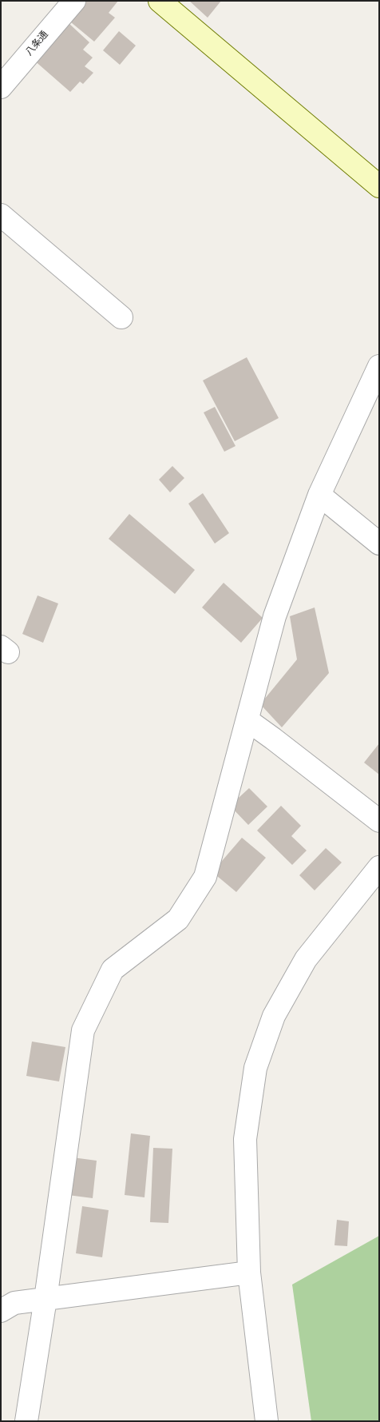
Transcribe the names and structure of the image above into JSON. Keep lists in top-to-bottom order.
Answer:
{
  "streets": {
    "street": ["八条通"]
  }
}
